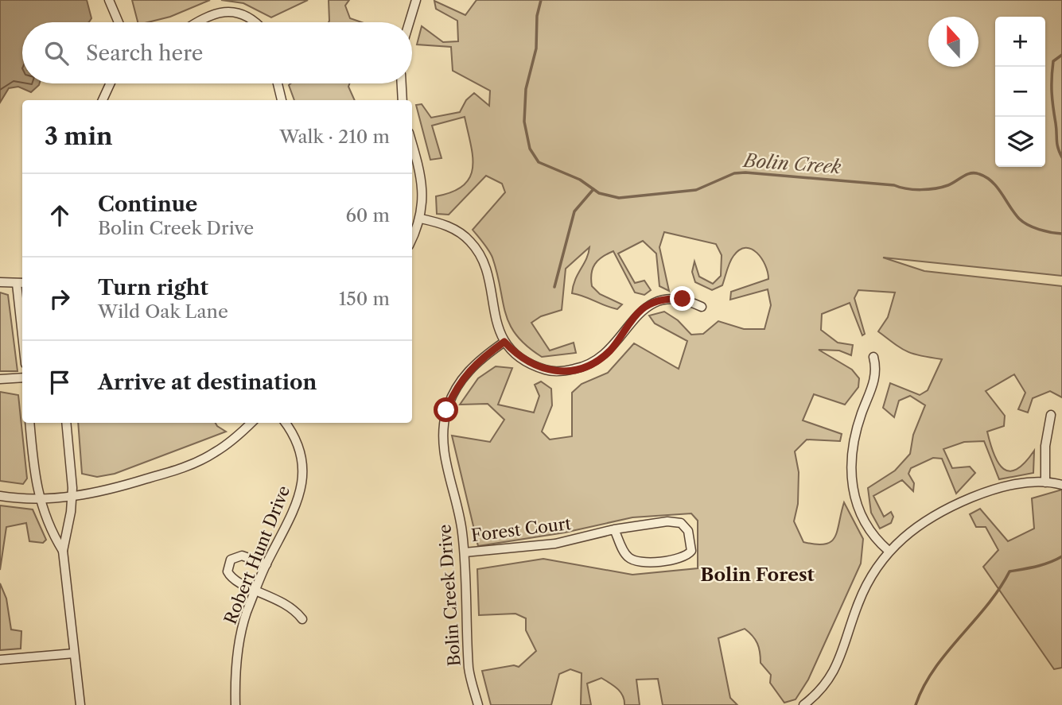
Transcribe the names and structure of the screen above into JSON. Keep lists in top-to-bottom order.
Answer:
{
  "streets": {
    "street": ["Forest Court", "Robert Hunt Drive", "Bolin Creek Drive"]
  },
  "crossings": [
    ["Forest Court", "Bolin Creek Drive"]
  ],
  "districts": ["Bolin Forest"],
  "water": ["Bolin Creek"],
  "north": "top",
  "page": {
    "map_buttons": ["+", "−"],
    "search": "Search here",
    "heading": ["3 min", "Walk · 210 m"],
    "list": [
      ["Continue", "Bolin Creek Drive", "60 m"],
      ["Turn right", "Wild Oak Lane", "150 m"],
      "Arrive at destination"
    ]
  }
}
